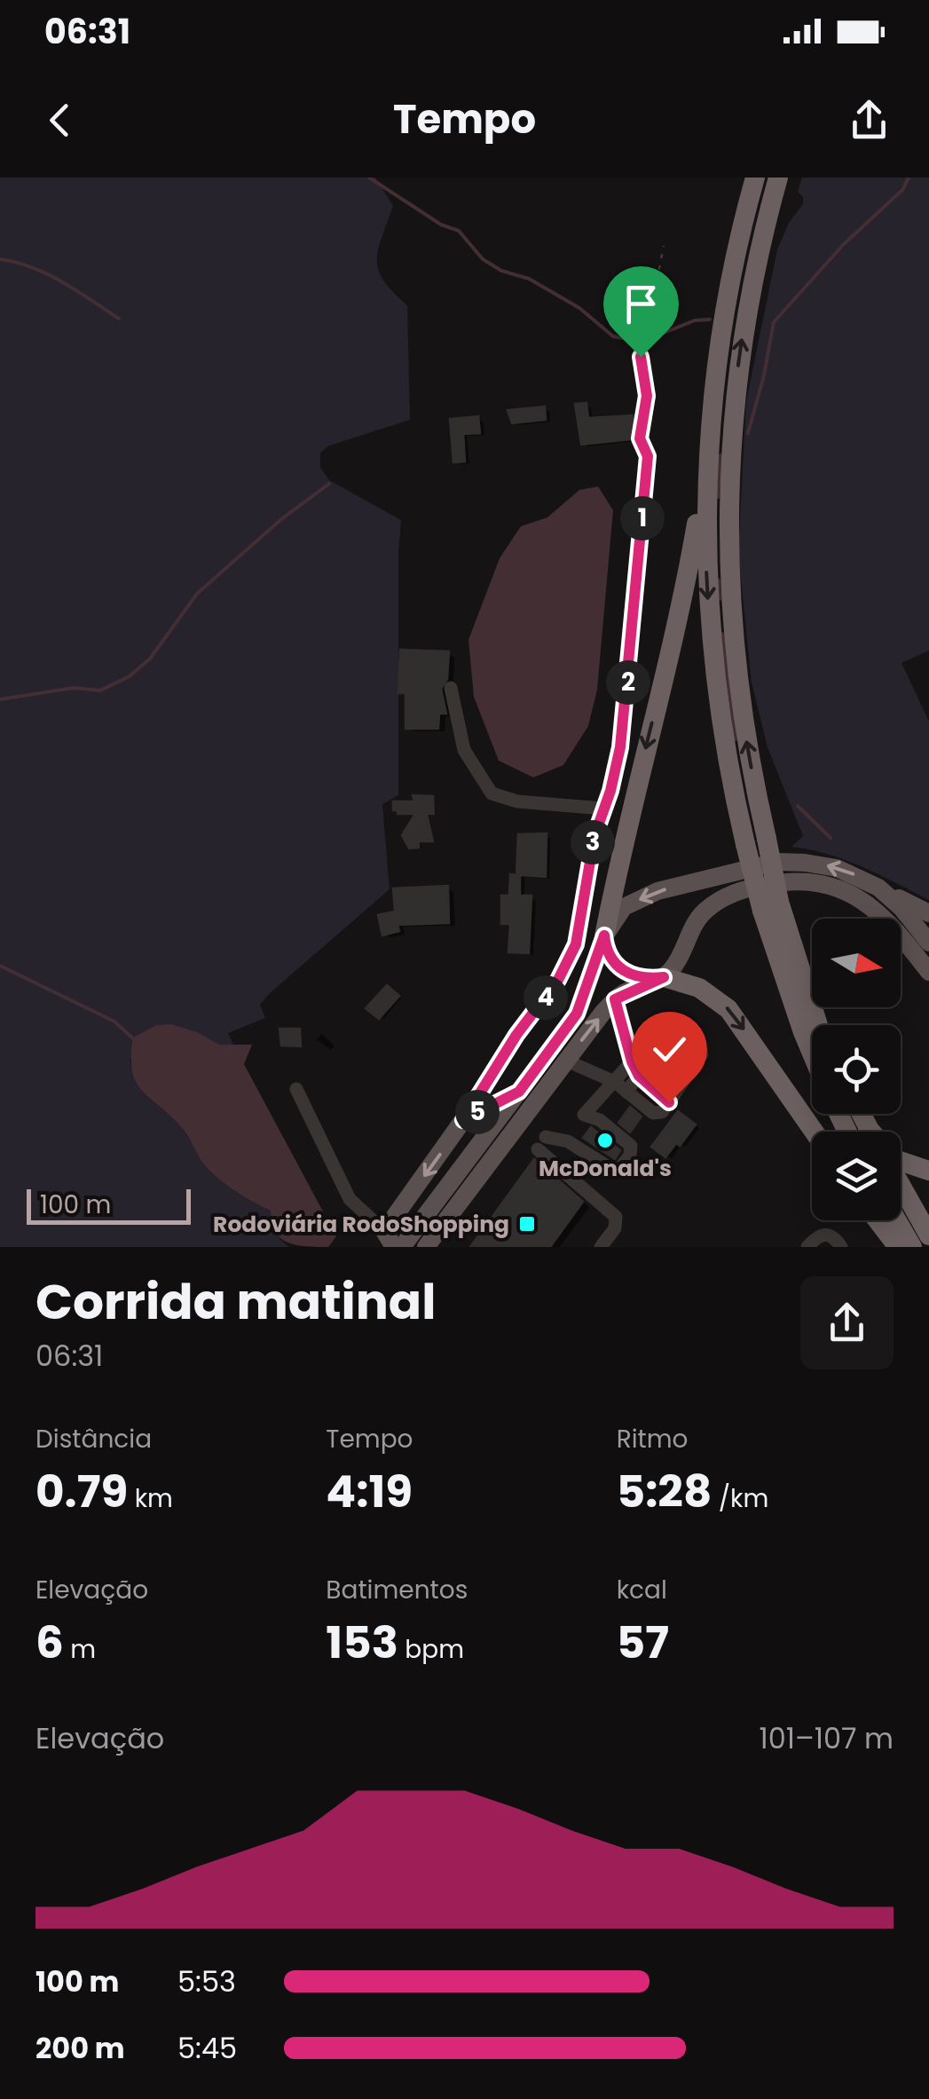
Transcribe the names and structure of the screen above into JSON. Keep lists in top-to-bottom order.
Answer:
{
  "places": {
    "other": ["McDonald's"],
    "transit": ["Rodoviária RodoShopping"]
  },
  "scale_bar": "100 m",
  "north": "right",
  "page": {
    "status": "06:31",
    "header": "Tempo",
    "pins": [
      "1",
      "2",
      "3",
      "4",
      "5"
    ],
    "scale": "100 m",
    "heading": ["Corrida matinal", "06:31"],
    "stats": [
      ["Distância", "0.79 km"],
      ["Tempo", "4:19"],
      ["Ritmo", "5:28 /km"],
      ["Elevação", "6 m"],
      ["Batimentos", "153 bpm"],
      ["kcal", "57"]
    ],
    "chart": ["Elevação", "101–107 m"],
    "list": [
      {
        "name": "100 m",
        "note": "5:53"
      },
      {
        "name": "200 m",
        "note": "5:45"
      }
    ]
  }
}
